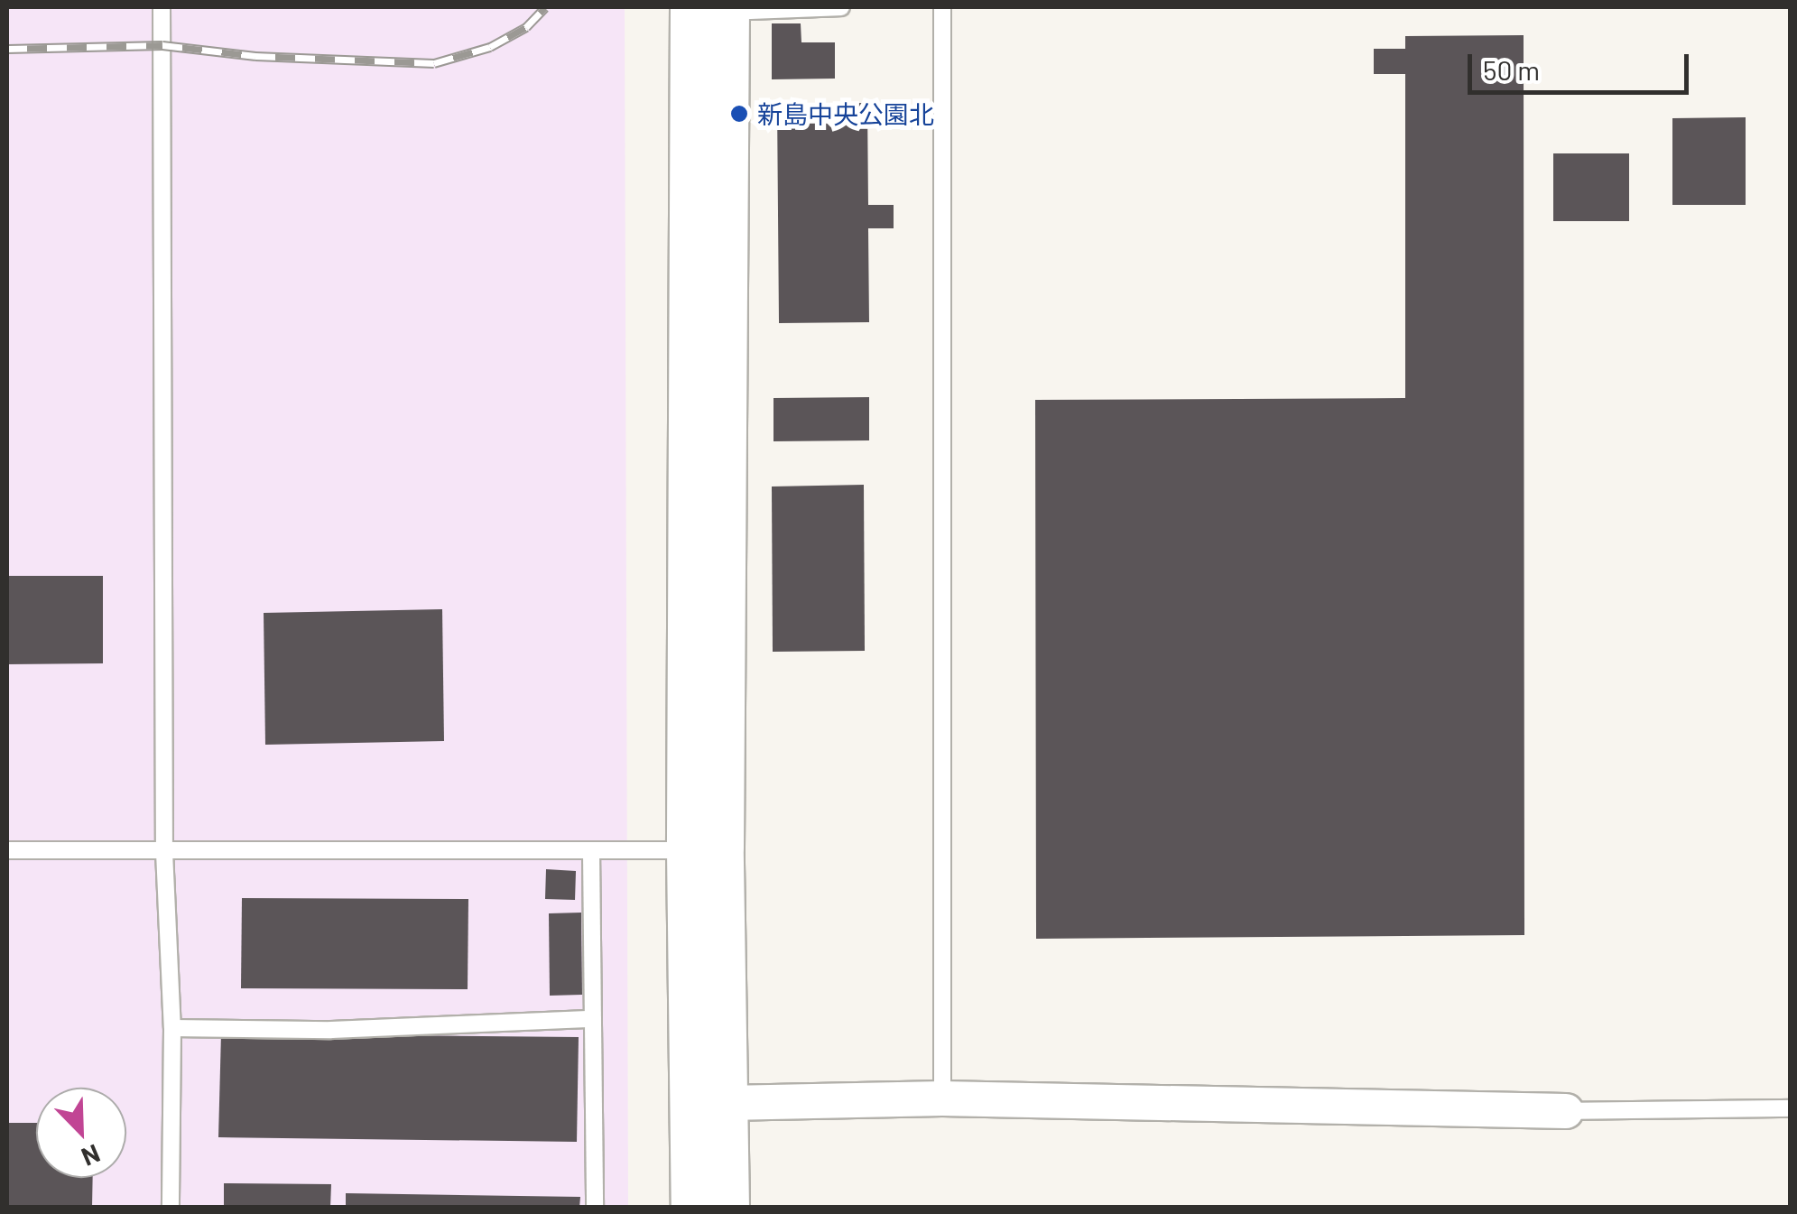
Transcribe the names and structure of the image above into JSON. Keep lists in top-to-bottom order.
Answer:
{
  "places": ["新島中央公園北"],
  "scale_bar": "50 m",
  "north": "bottom right"
}
